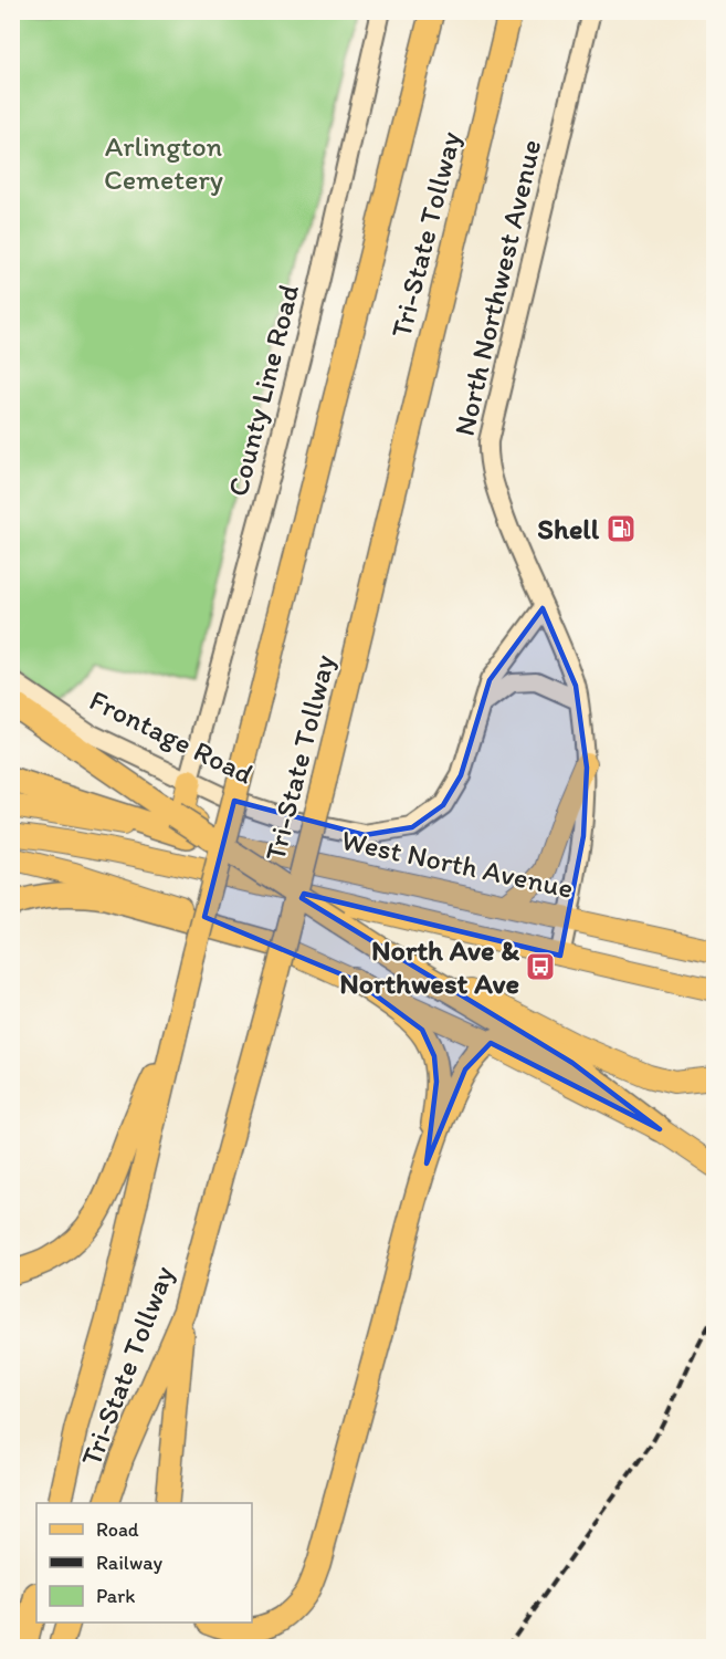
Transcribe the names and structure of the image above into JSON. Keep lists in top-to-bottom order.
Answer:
{
  "streets": {
    "highway": ["Tri-State Tollway"],
    "main road": ["West North Avenue"],
    "street": ["North Northwest Avenue", "County Line Road", "Frontage Road"]
  },
  "crossings": [
    ["North Northwest Avenue", "Frontage Road"],
    ["North Northwest Avenue", "West North Avenue"],
    ["County Line Road", "Frontage Road"]
  ],
  "parks": ["Arlington Cemetery"],
  "places": {
    "fuel station": ["Shell"],
    "bus stop": ["North Ave & Northwest Ave"]
  },
  "legend": ["Road", "Railway", "Park"]
}
